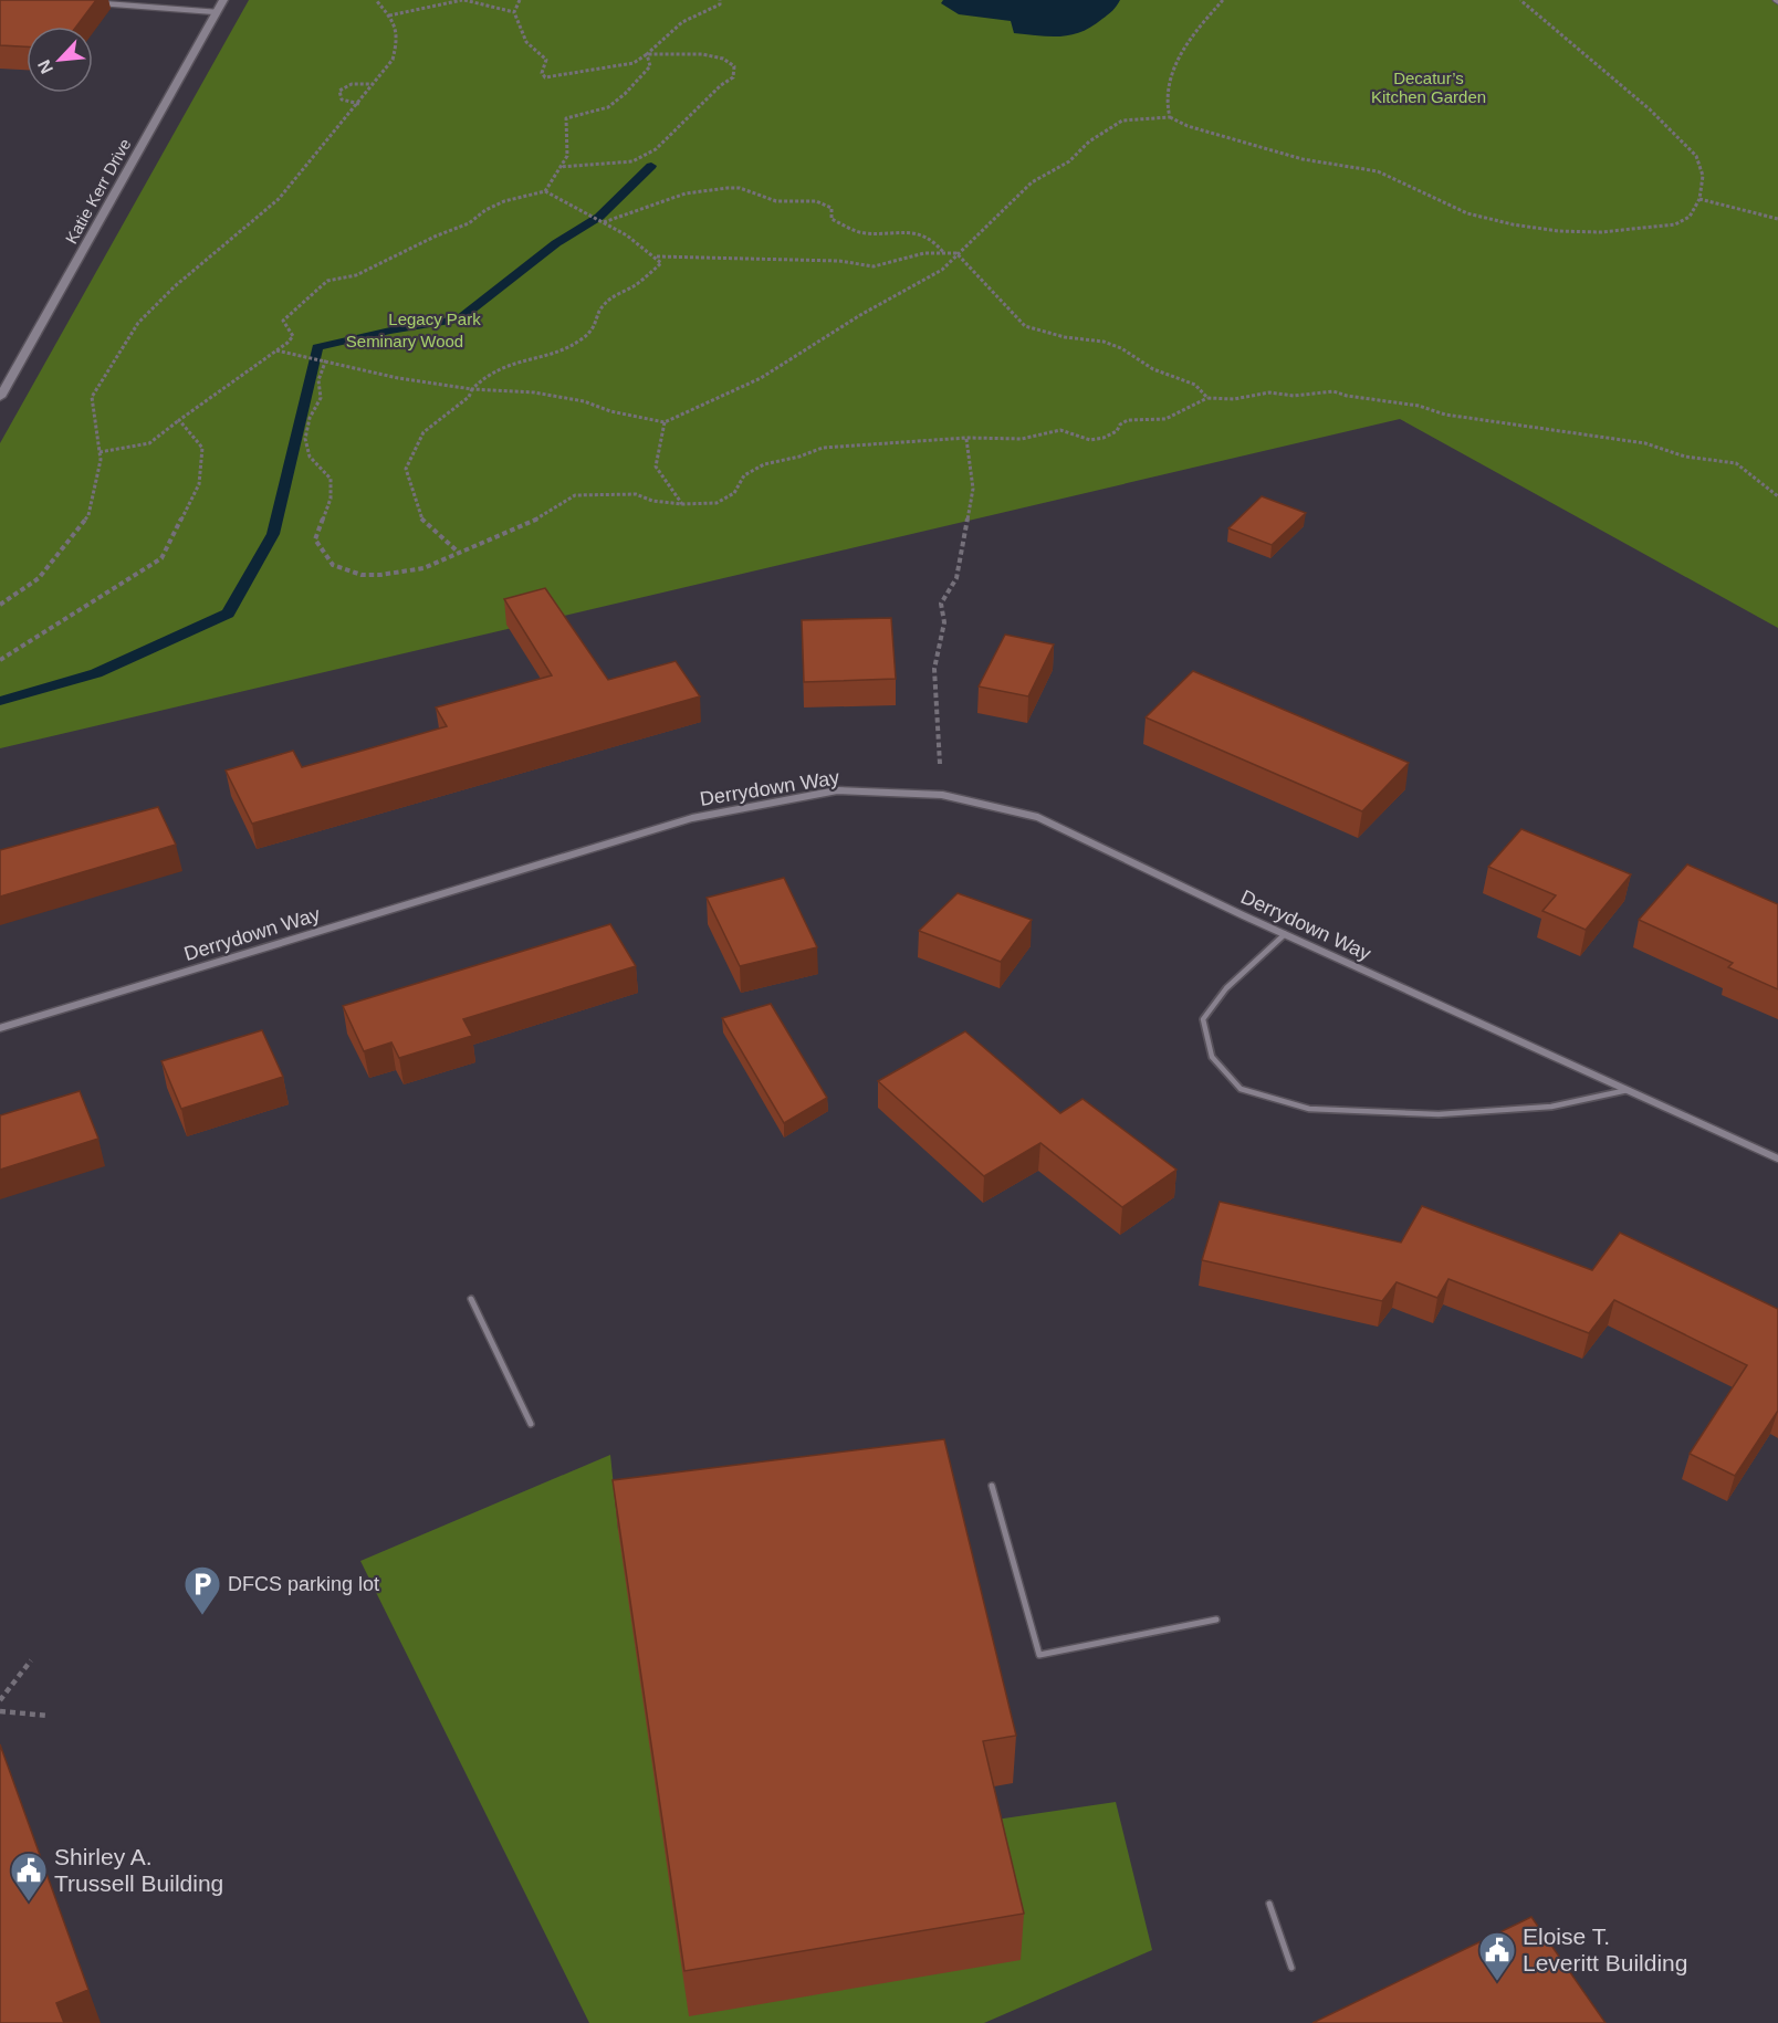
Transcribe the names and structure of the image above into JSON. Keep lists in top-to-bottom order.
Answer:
{
  "streets": {
    "street": ["Katie Kerr Drive", "Derrydown Way"]
  },
  "parks": ["Decatur’s Kitchen Garden", "Legacy Park", "Seminary Wood"],
  "places": {
    "parking": ["DFCS parking lot"],
    "public building": ["Shirley A. Trussell Building", "Eloise T. Leveritt Building"]
  },
  "north": "bottom left"
}
